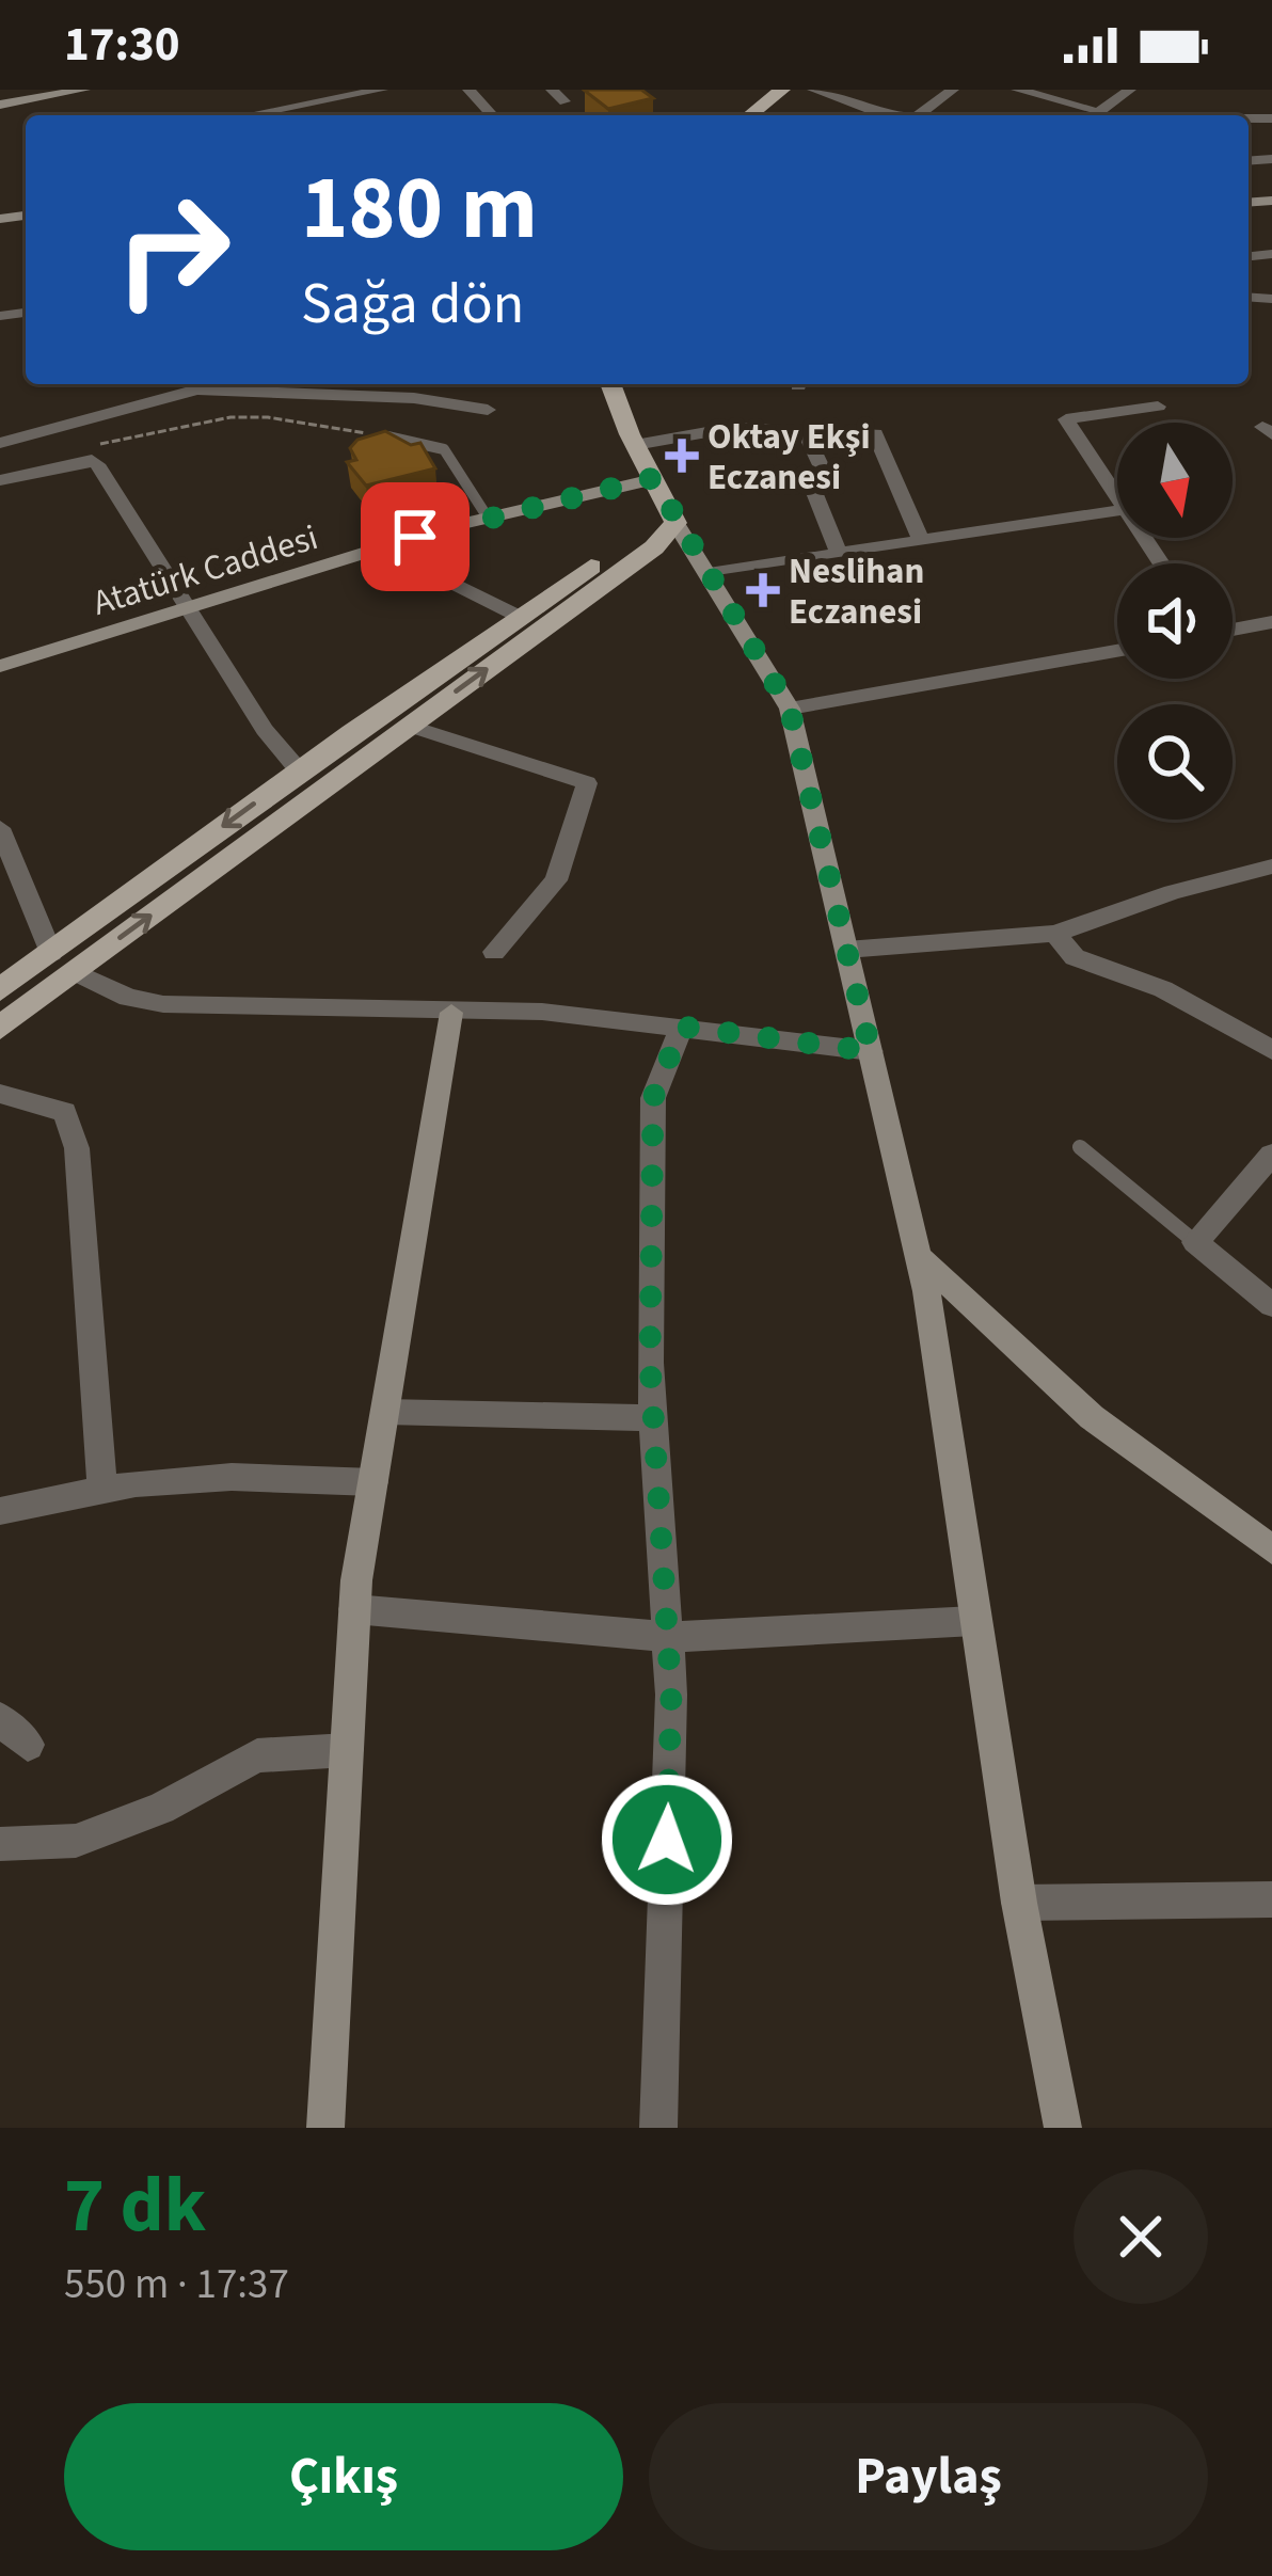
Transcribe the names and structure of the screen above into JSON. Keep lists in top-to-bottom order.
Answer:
{
  "streets": {
    "street": ["Atatürk Caddesi"]
  },
  "places": {
    "health": ["Oktay Ekşi Eczanesi", "Neslihan Eczanesi"]
  },
  "north": "bottom",
  "page": {
    "status": "17:30",
    "turn": ["180 m", "Sağa dön"],
    "heading": ["7 dk", "550 m · 17:37"],
    "buttons": ["Çıkış", "Paylaş"]
  }
}
